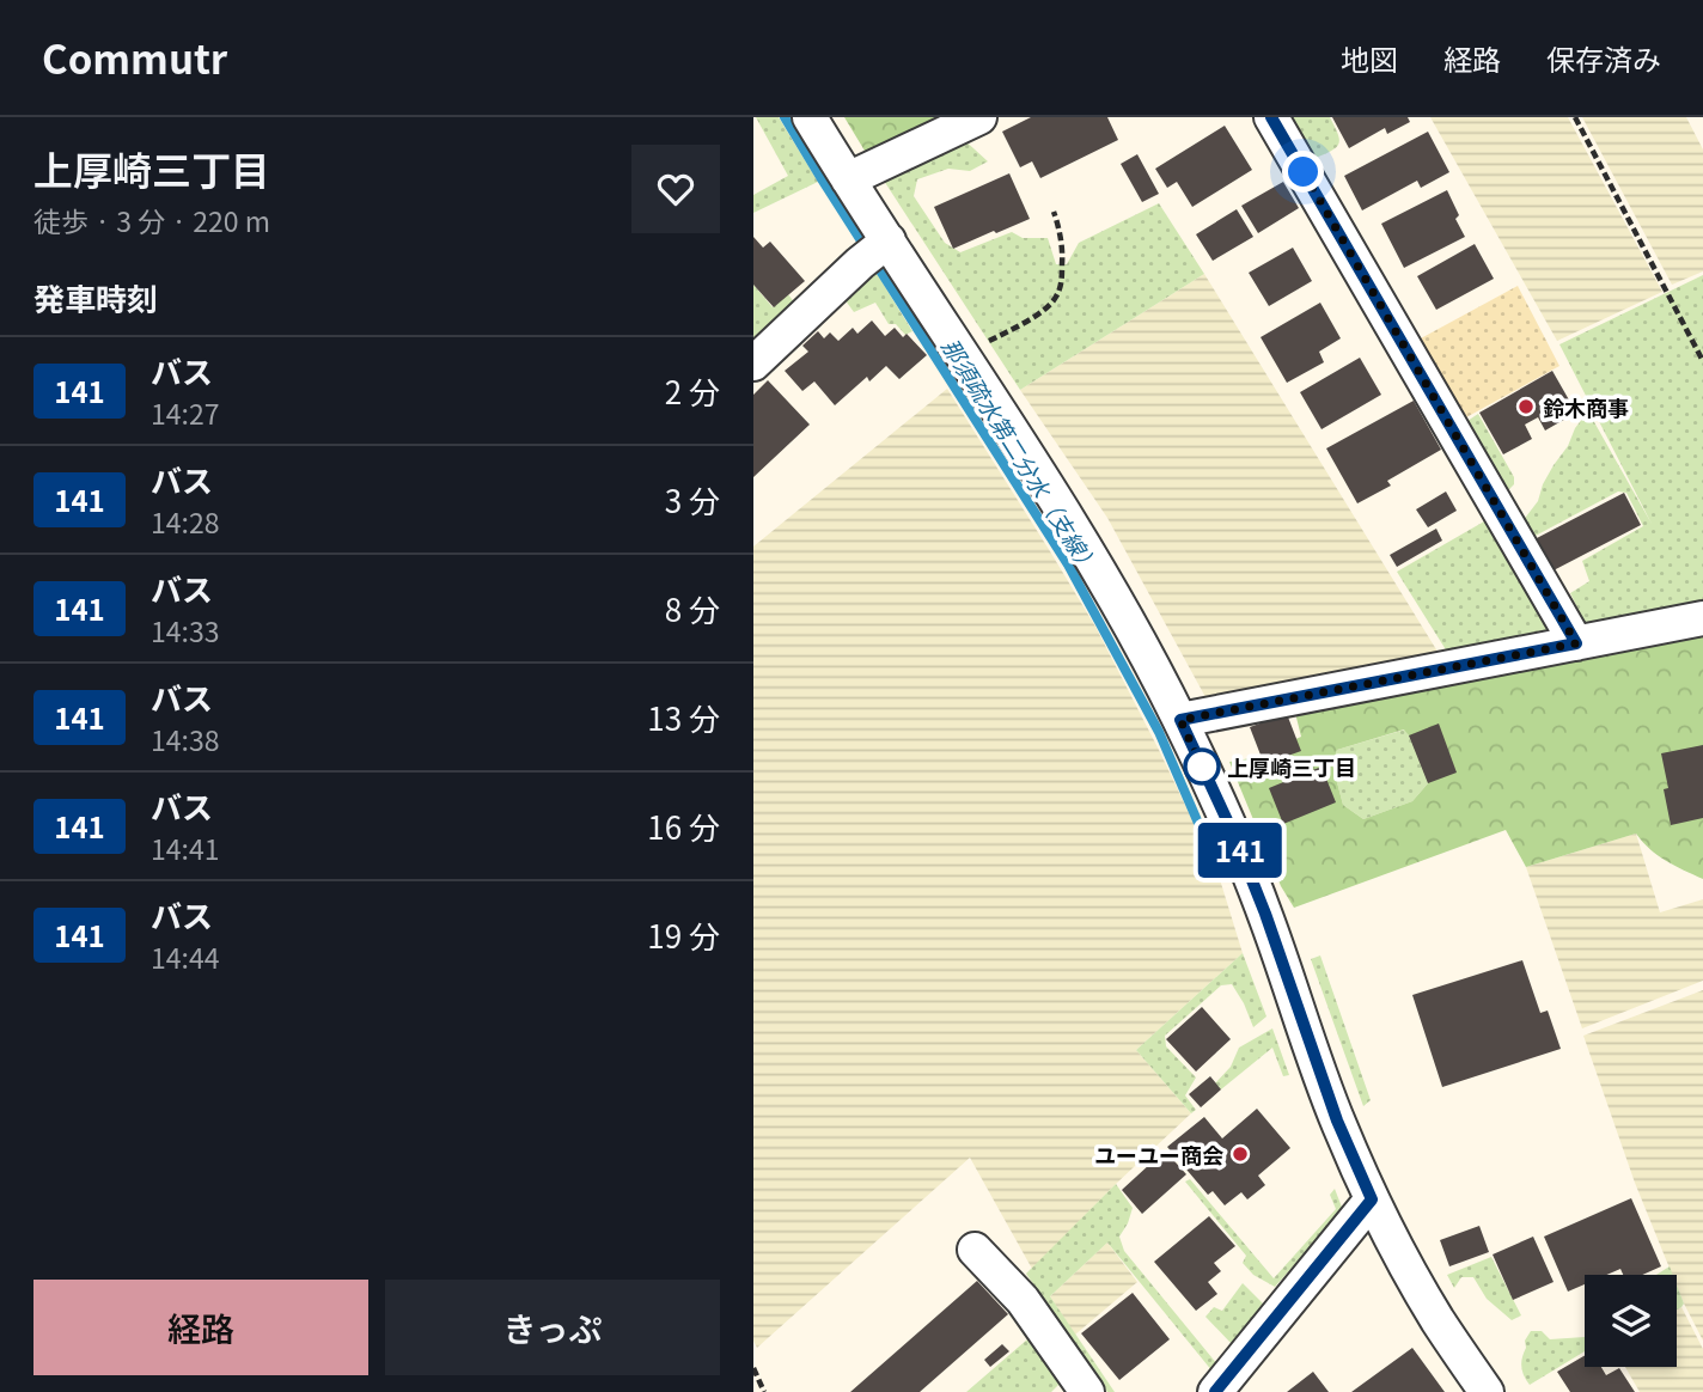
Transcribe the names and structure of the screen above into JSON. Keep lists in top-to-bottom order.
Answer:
{
  "water": ["那須疏水第二分水（支線）"],
  "places": ["鈴木商事", "上厚崎三丁目", "ユーユー商会"],
  "lines": ["bus line 141"],
  "page": {
    "header": "Commutr",
    "nav": ["地図", "経路", "保存済み"],
    "heading": [
      ["上厚崎三丁目", "徒歩 · 3 分 · 220 m"],
      "発車時刻"
    ],
    "on_map": "141",
    "list": [
      {
        "mark": "141",
        "name": "バス",
        "note": "14:27",
        "value": "2 分"
      },
      {
        "mark": "141",
        "name": "バス",
        "note": "14:28",
        "value": "3 分"
      },
      {
        "mark": "141",
        "name": "バス",
        "note": "14:33",
        "value": "8 分"
      },
      {
        "mark": "141",
        "name": "バス",
        "note": "14:38",
        "value": "13 分"
      },
      {
        "mark": "141",
        "name": "バス",
        "note": "14:41",
        "value": "16 分"
      },
      {
        "mark": "141",
        "name": "バス",
        "note": "14:44",
        "value": "19 分"
      }
    ],
    "buttons": ["経路", "きっぷ"]
  }
}
